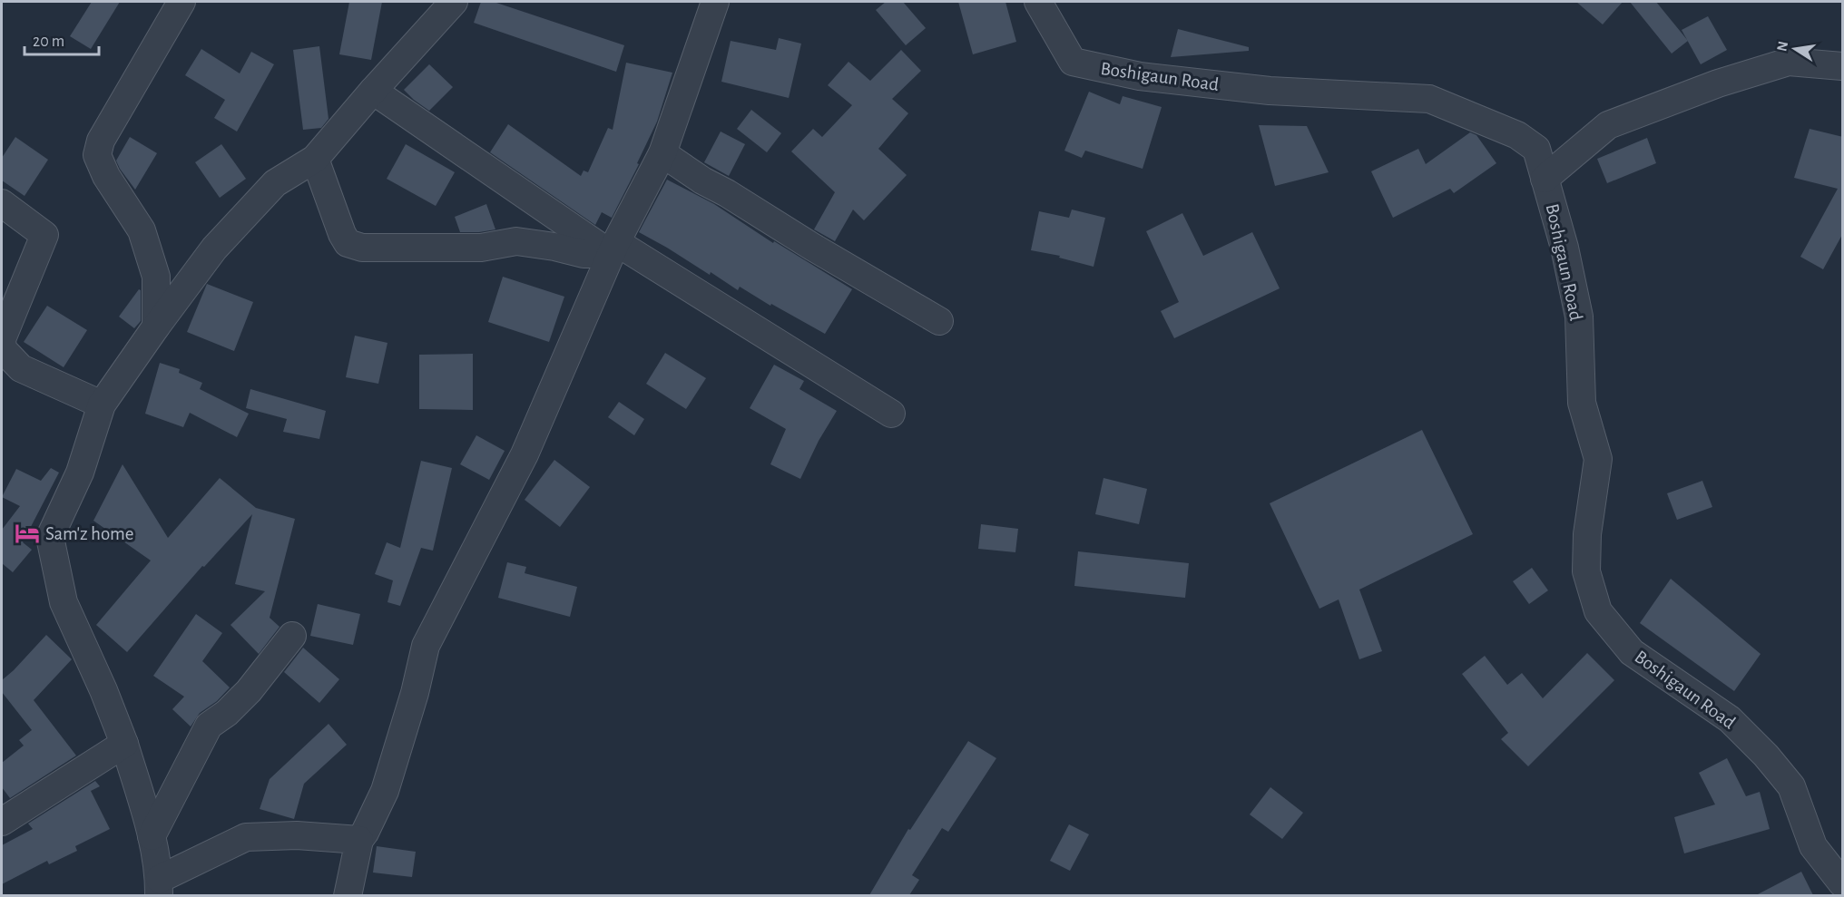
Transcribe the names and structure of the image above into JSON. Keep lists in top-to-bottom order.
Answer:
{
  "streets": {
    "street": ["Boshigaun Road"]
  },
  "places": {
    "hotel": ["Sam'z home"]
  },
  "scale_bar": "20 m",
  "north": "left"
}
